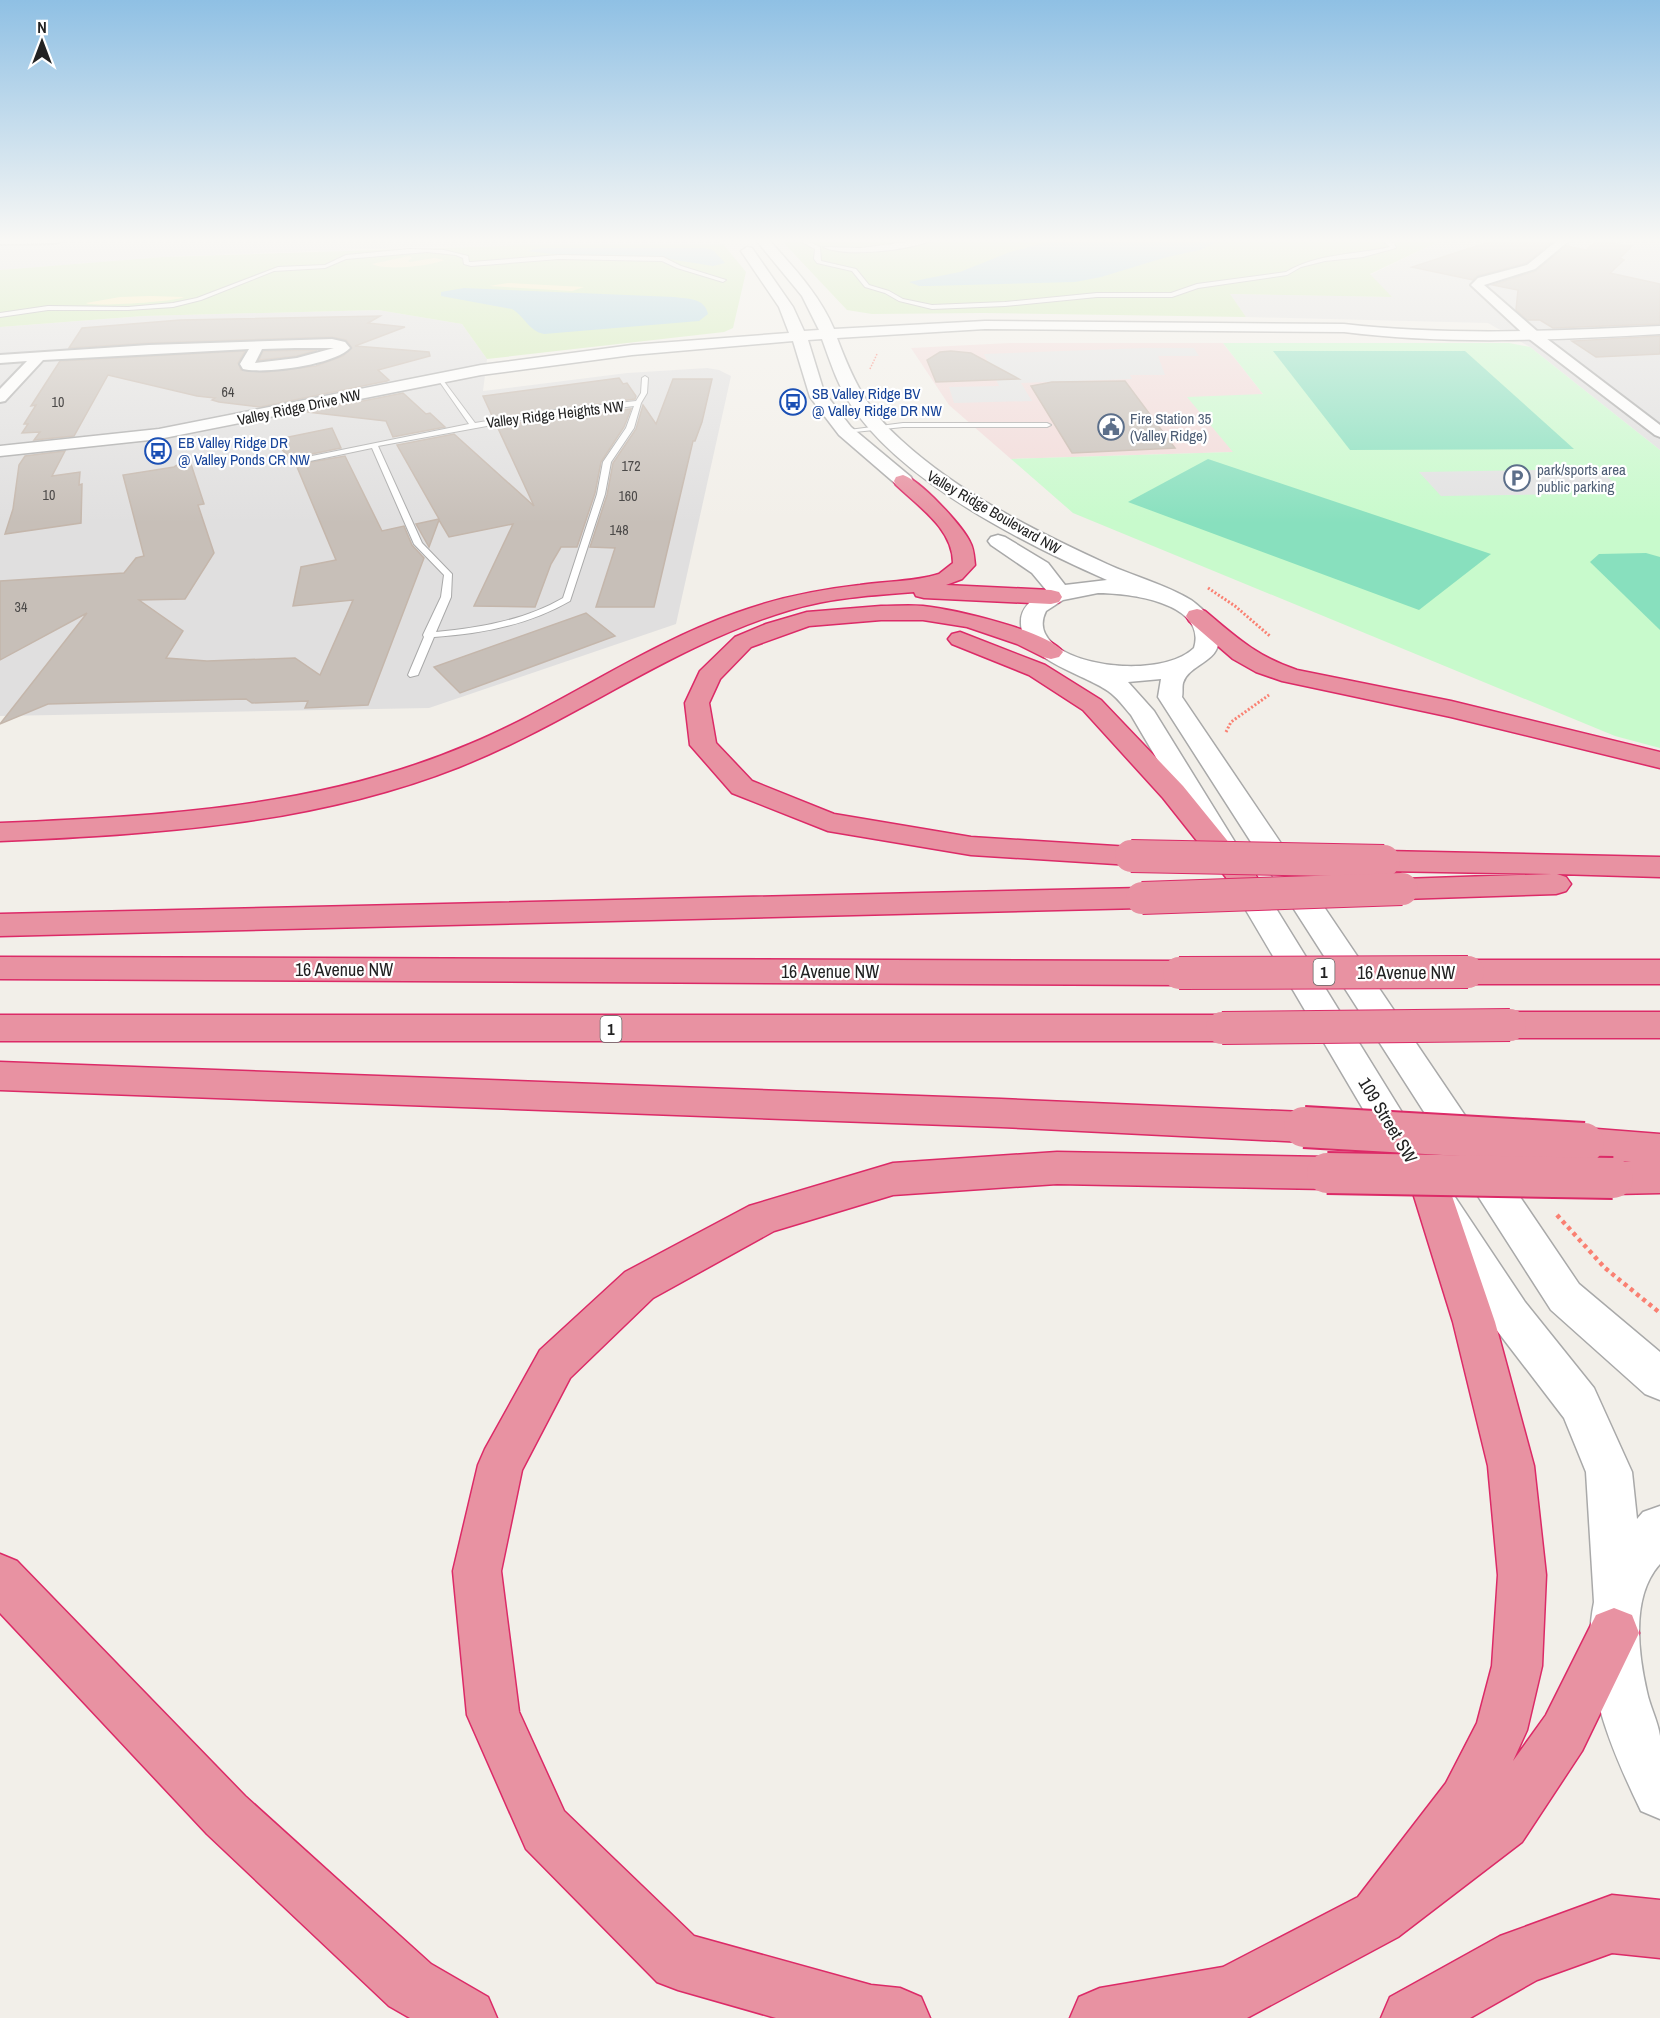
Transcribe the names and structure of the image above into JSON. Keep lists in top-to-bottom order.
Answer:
{
  "streets": {
    "highway": ["16 Avenue NW", "1"],
    "street": ["Valley Ridge Drive NW", "Valley Ridge Boulevard NW", "109 Street SW"],
    "lane": ["Valley Ridge Heights NW"]
  },
  "crossings": [
    ["Valley Ridge Drive NW", "Valley Ridge Heights NW"],
    ["Valley Ridge Drive NW", "Valley Ridge Boulevard NW"]
  ],
  "places": {
    "bus stop": ["SB Valley Ridge BV @ Valley Ridge DR NW", "EB Valley Ridge DR @ Valley Ponds CR NW"],
    "public building": ["Fire Station 35 (Valley Ridge)"],
    "parking": ["park/sports area public parking"]
  },
  "house_numbers": [
    "64",
    "10",
    "172",
    "10",
    "160",
    "148",
    "34"
  ],
  "north": "top"
}
